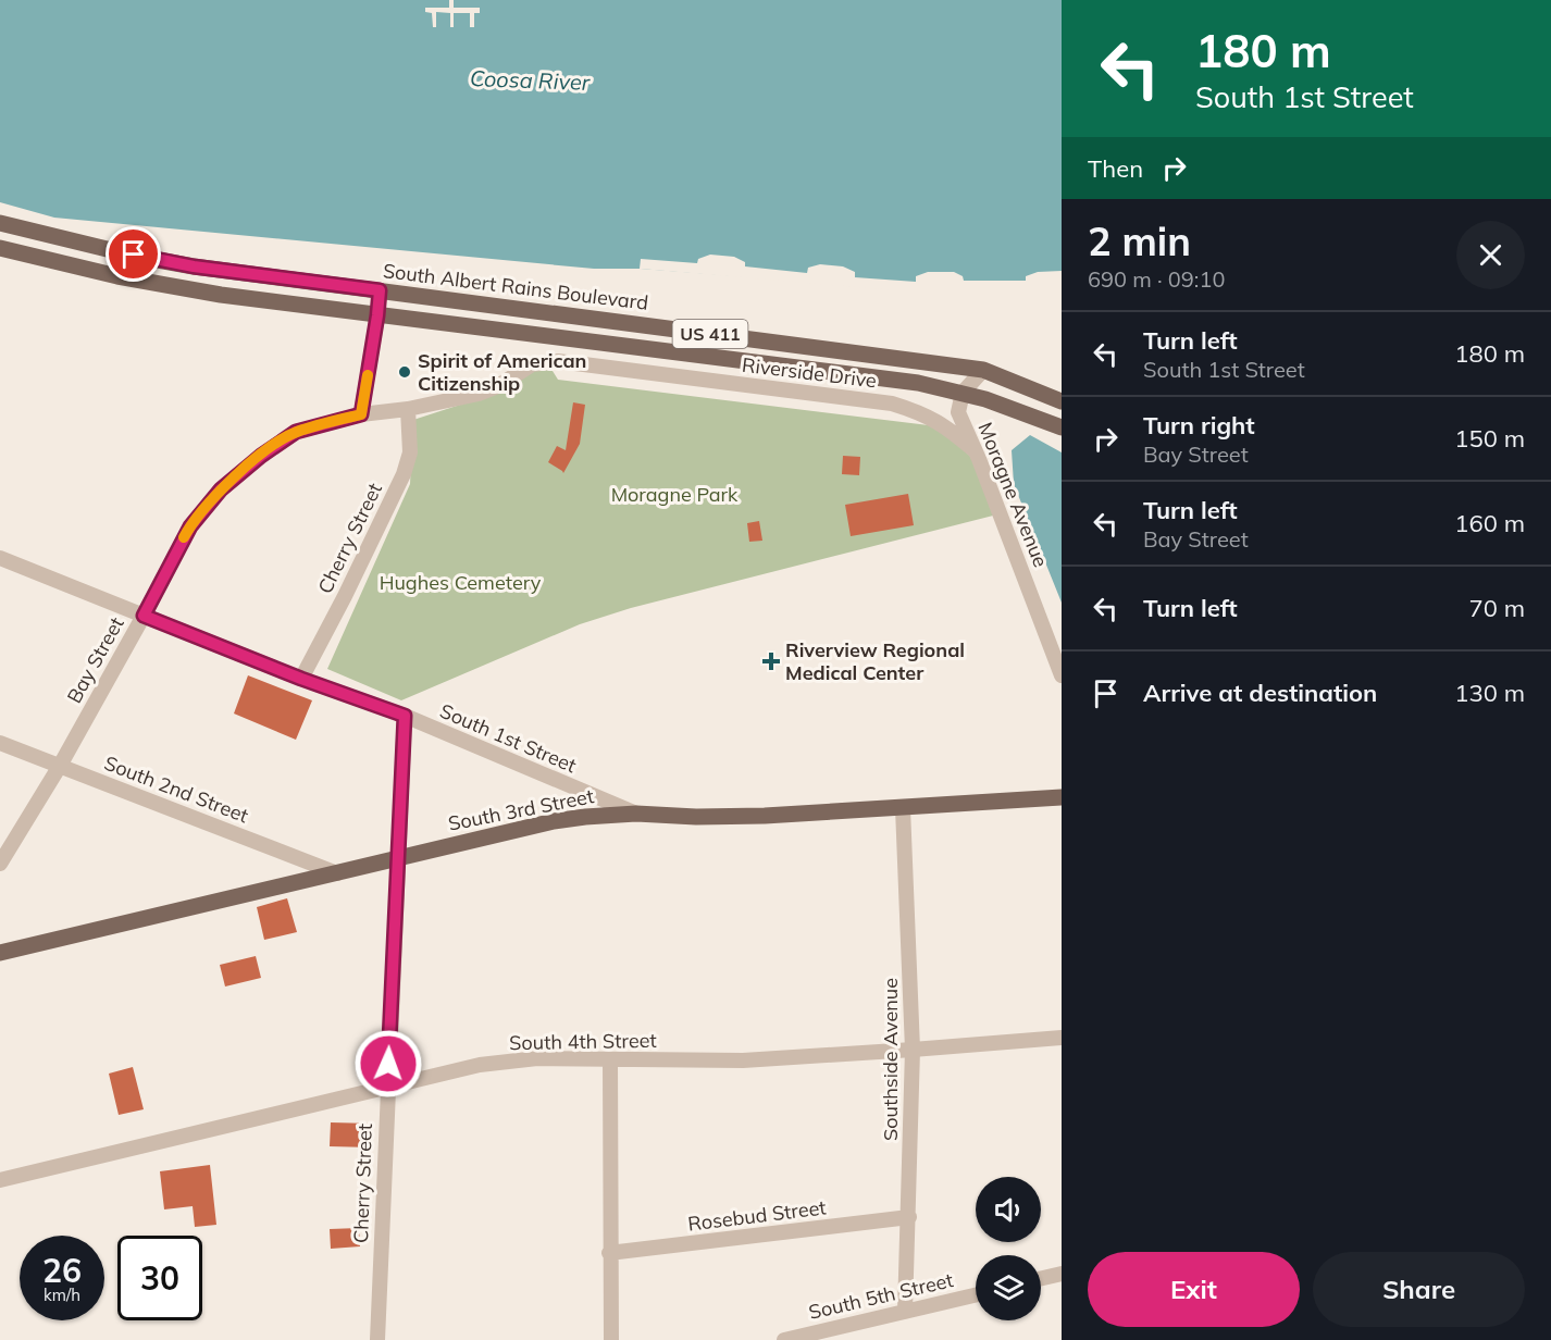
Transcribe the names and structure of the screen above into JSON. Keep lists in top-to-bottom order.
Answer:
{
  "streets": {
    "main road": ["South Albert Rains Boulevard", "US 411", "South 3rd Street"],
    "street": [
      "Riverside Drive",
      "Moragne Avenue",
      "Cherry Street",
      "Bay Street",
      "South 1st Street",
      "South 2nd Street",
      "South 4th Street",
      "Southside Avenue",
      "Rosebud Street",
      "South 5th Street"
    ]
  },
  "crossings": [
    ["US 411", "Moragne Avenue"],
    ["Riverside Drive", "Moragne Avenue"],
    ["Riverside Drive", "Cherry Street"],
    ["Riverside Drive", "Bay Street"],
    ["Cherry Street", "South 1st Street"],
    ["Cherry Street", "South 3rd Street"],
    ["Cherry Street", "South 4th Street"],
    ["Bay Street", "South 1st Street"],
    ["Bay Street", "South 2nd Street"],
    ["South 1st Street", "South 3rd Street"],
    ["South 2nd Street", "South 3rd Street"],
    ["South 3rd Street", "Southside Avenue"],
    ["South 4th Street", "Southside Avenue"],
    ["Southside Avenue", "Rosebud Street"],
    ["Southside Avenue", "South 5th Street"]
  ],
  "water": ["Coosa River"],
  "parks": ["Moragne Park", "Hughes Cemetery"],
  "places": {
    "other": ["Spirit of American Citizenship"],
    "health": ["Riverview Regional Medical Center"]
  },
  "page": {
    "turn": ["180 m", "South 1st Street"],
    "then": "Then",
    "heading": ["2 min", "690 m · 09:10"],
    "list": [
      {
        "name": "Turn left",
        "note": "South 1st Street",
        "value": "180 m"
      },
      {
        "name": "Turn right",
        "note": "Bay Street",
        "value": "150 m"
      },
      {
        "name": "Turn left",
        "note": "Bay Street",
        "value": "160 m"
      },
      {
        "name": "Turn left",
        "value": "70 m"
      },
      {
        "name": "Arrive at destination",
        "value": "130 m"
      }
    ],
    "speed": "26 km/h",
    "limit": "30",
    "buttons": ["Exit", "Share"]
  }
}
